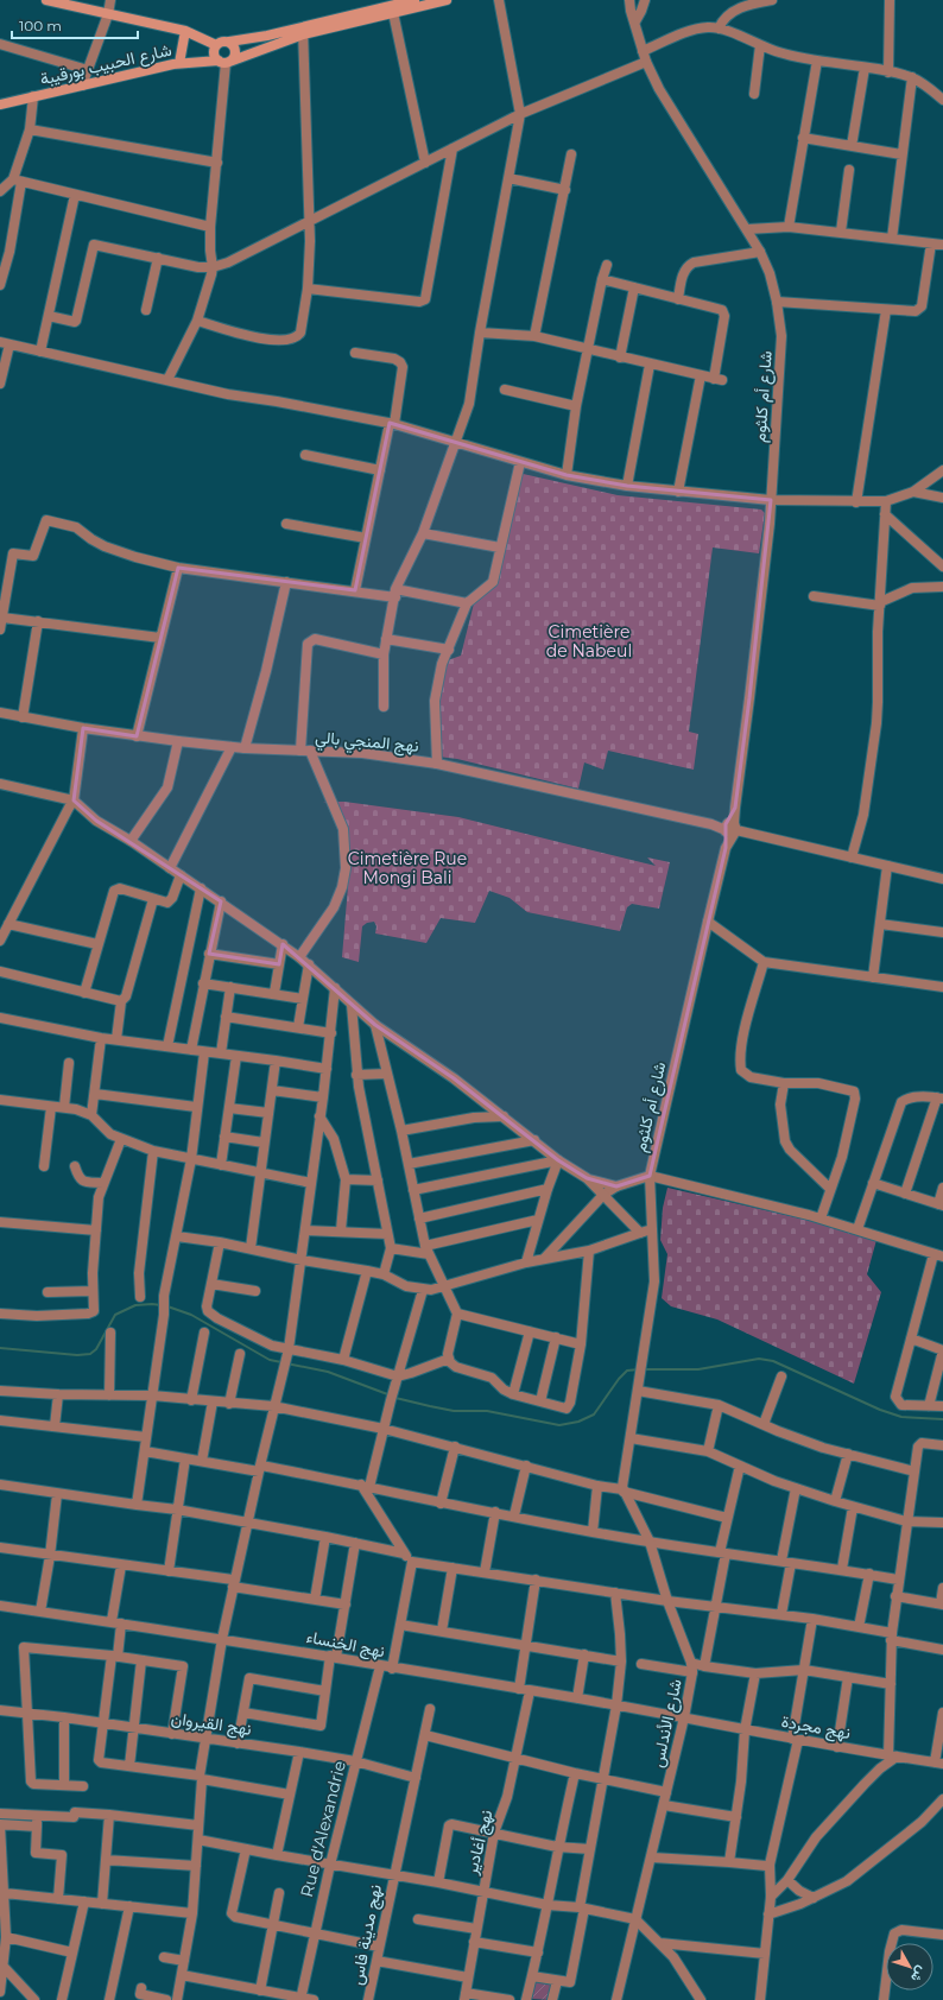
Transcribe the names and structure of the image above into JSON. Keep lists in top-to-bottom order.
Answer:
{
  "streets": {
    "main road": ["شارع الحبيب بورقيبة"],
    "street": [
      "شارع أم كلثوم",
      "نهج المنجي بالي",
      "نهج الخنساء",
      "نهج القيروان",
      "شارع الأندلس",
      "نهج مجردة",
      "Rue d'Alexandrie",
      "نهج أغادير",
      "نهج مدينة فاس"
    ]
  },
  "crossings": [
    ["شارع أم كلثوم", "نهج المنجي بالي"],
    ["نهج الخنساء", "شارع الأندلس"],
    ["نهج الخنساء", "نهج مجردة"],
    ["نهج الخنساء", "Rue d'Alexandrie"],
    ["نهج الخنساء", "نهج أغادير"],
    ["نهج القيروان", "Rue d'Alexandrie"],
    ["نهج القيروان", "نهج مدينة فاس"],
    ["شارع الأندلس", "نهج مجردة"]
  ],
  "parks": ["Cimetière de Nabeul", "Cimetière Rue Mongi Bali"],
  "scale_bar": "100 m",
  "north": "bottom right"
}
